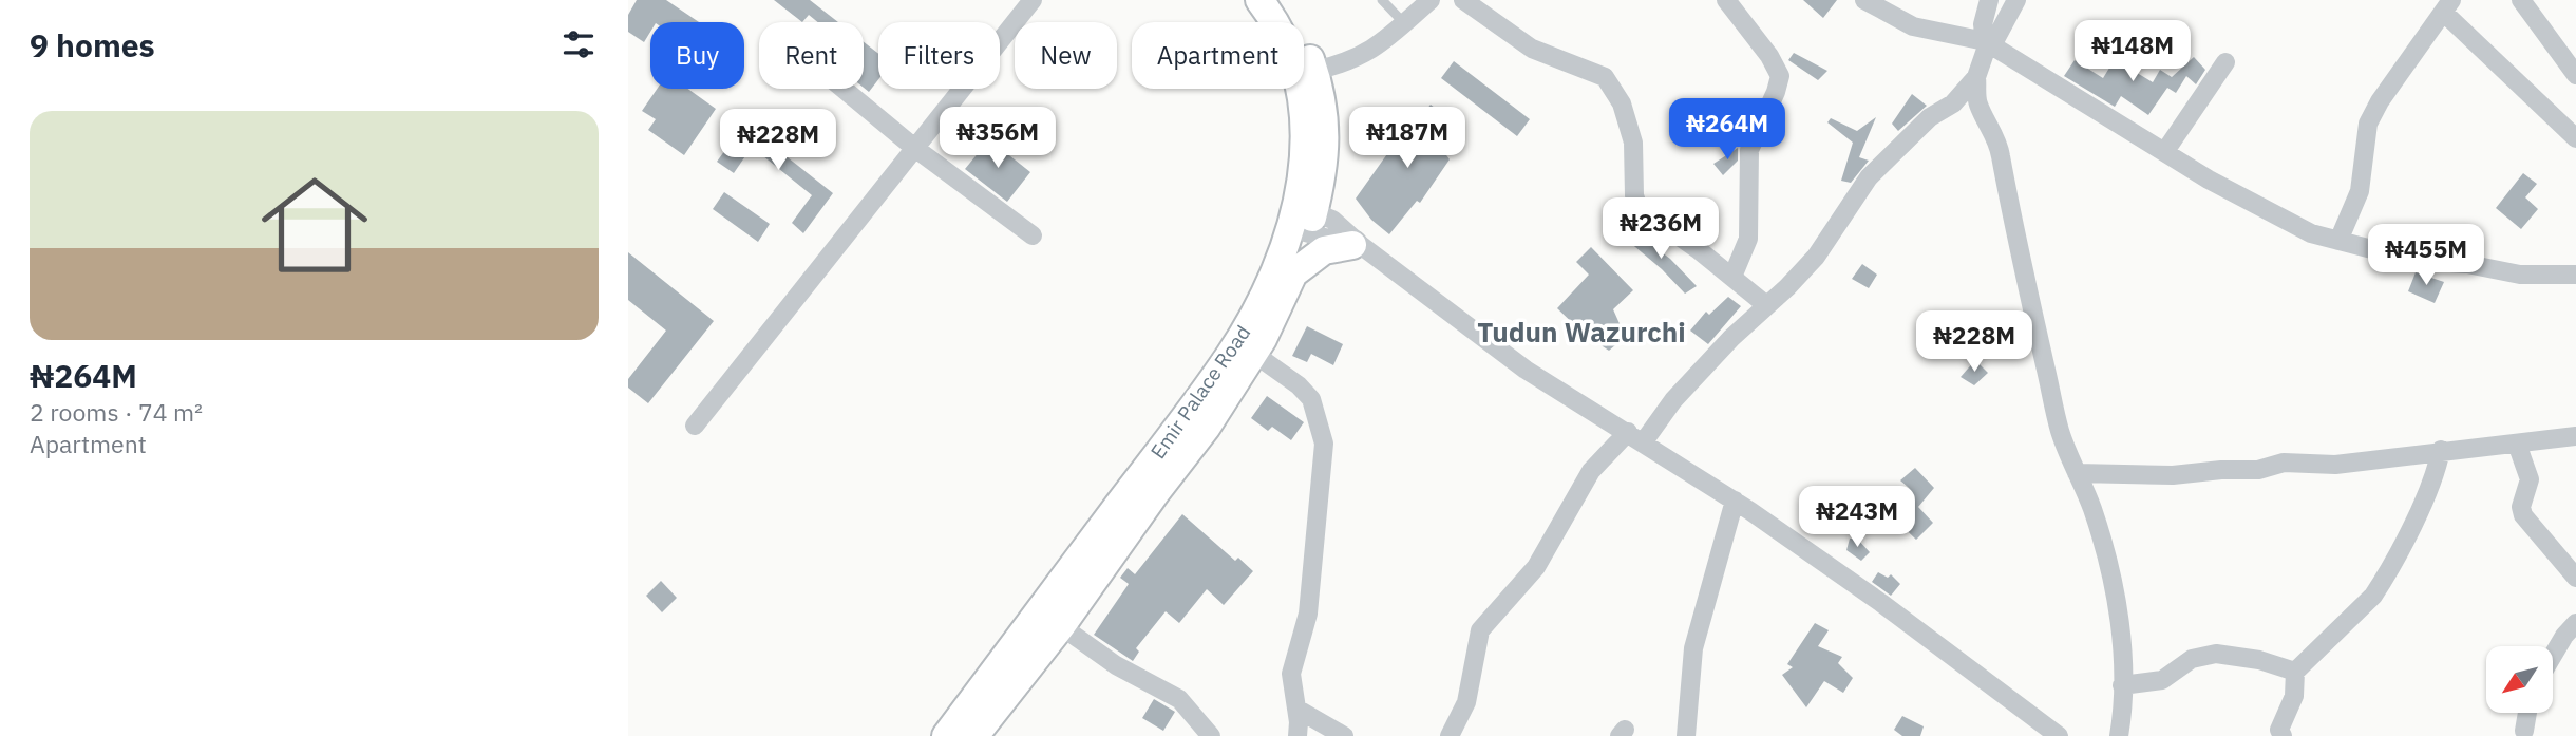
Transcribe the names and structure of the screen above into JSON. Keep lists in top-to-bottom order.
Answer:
{
  "streets": {
    "main road": ["Emir Palace Road"]
  },
  "districts": ["Tudun Wazurchi"],
  "north": "bottom left",
  "page": {
    "heading": "9 homes",
    "price": [
      "₦148M",
      "₦264M",
      "₦356M",
      "₦187M",
      "₦228M",
      "₦236M",
      "₦455M",
      "₦228M",
      "₦243M"
    ],
    "chip": [
      "Buy",
      "Rent",
      "Filters",
      "New",
      "Apartment"
    ],
    "list": [
      {
        "name": "₦264M",
        "note": "2 rooms · 74 m² · Apartment"
      }
    ]
  }
}
